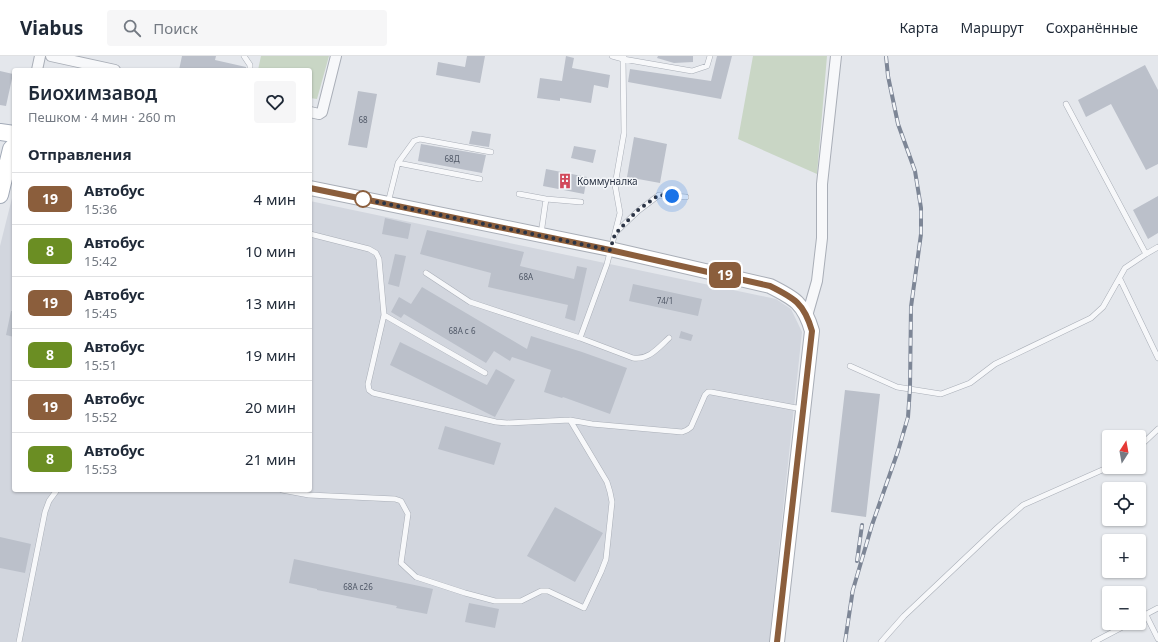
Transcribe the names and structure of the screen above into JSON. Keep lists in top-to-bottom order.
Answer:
{
  "places": {
    "building": ["Коммуналка"]
  },
  "lines": ["bus line 19"],
  "house_numbers": [
    "68",
    "68Д",
    "68А",
    "74/1",
    "68А с 6",
    "68А с26"
  ],
  "north": "top",
  "page": {
    "header": "Viabus",
    "search": "Поиск",
    "nav": ["Карта", "Маршрут", "Сохранённые"],
    "on_map": "19",
    "heading": [
      ["Биохимзавод", "Пешком · 4 мин · 260 m"],
      "Отправления"
    ],
    "list": [
      {
        "mark": "19",
        "name": "Автобус",
        "note": "15:36",
        "value": "4 мин"
      },
      {
        "mark": "8",
        "name": "Автобус",
        "note": "15:42",
        "value": "10 мин"
      },
      {
        "mark": "19",
        "name": "Автобус",
        "note": "15:45",
        "value": "13 мин"
      },
      {
        "mark": "8",
        "name": "Автобус",
        "note": "15:51",
        "value": "19 мин"
      },
      {
        "mark": "19",
        "name": "Автобус",
        "note": "15:52",
        "value": "20 мин"
      },
      {
        "mark": "8",
        "name": "Автобус",
        "note": "15:53",
        "value": "21 мин"
      }
    ],
    "map_buttons": ["+", "−"]
  }
}
